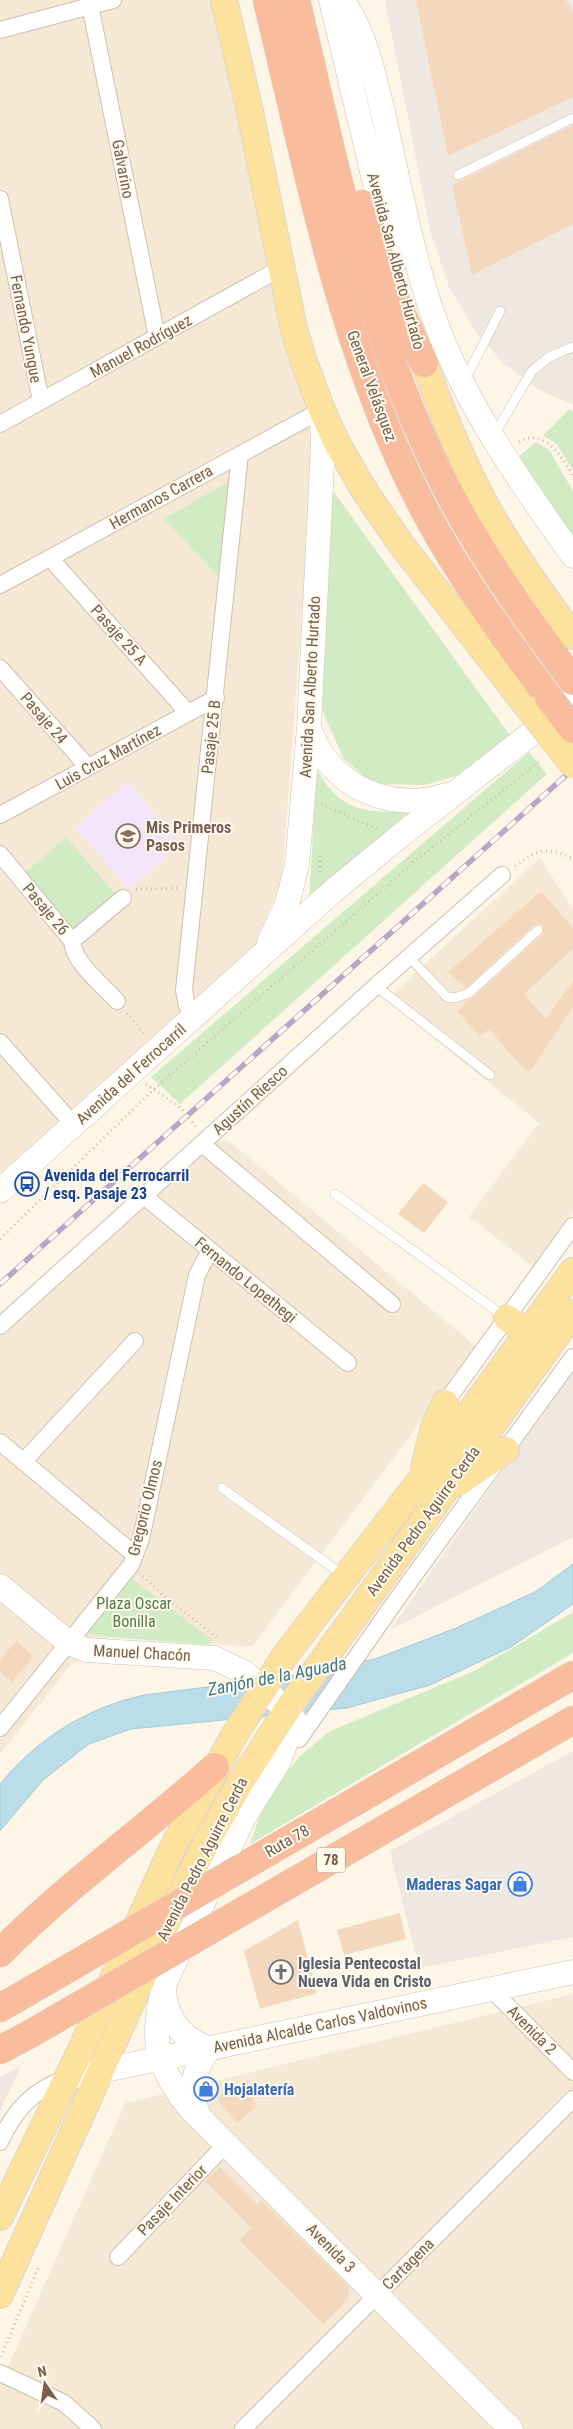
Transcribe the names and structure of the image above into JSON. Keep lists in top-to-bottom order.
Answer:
{
  "streets": {
    "highway": ["General Velásquez", "Ruta 78", "78"],
    "main road": ["Avenida San Alberto Hurtado", "Avenida Pedro Aguirre Cerda"],
    "street": [
      "Galvarino",
      "Fernando Yungue",
      "Manuel Rodríguez",
      "Hermanos Carrera",
      "Pasaje 25 A",
      "Pasaje 24",
      "Pasaje 25 B",
      "Luis Cruz Martínez",
      "Pasaje 26",
      "Avenida del Ferrocarril",
      "Agustín Riesco",
      "Fernando Lopethegi",
      "Gregorio Olmos",
      "Manuel Chacón",
      "Avenida Alcalde Carlos Valdovinos",
      "Avenida 2",
      "Pasaje Interior",
      "Avenida 3",
      "Cartagena"
    ]
  },
  "crossings": [
    ["Galvarino", "Manuel Rodríguez"],
    ["Avenida San Alberto Hurtado", "Manuel Rodríguez"],
    ["Avenida San Alberto Hurtado", "General Velásquez"],
    ["Avenida San Alberto Hurtado", "Hermanos Carrera"],
    ["Avenida San Alberto Hurtado", "Avenida del Ferrocarril"],
    ["Fernando Yungue", "Manuel Rodríguez"],
    ["General Velásquez", "Avenida del Ferrocarril"],
    ["Hermanos Carrera", "Pasaje 25 A"],
    ["Hermanos Carrera", "Pasaje 25 B"],
    ["Pasaje 25 A", "Luis Cruz Martínez"],
    ["Pasaje 24", "Luis Cruz Martínez"],
    ["Pasaje 25 B", "Luis Cruz Martínez"],
    ["Pasaje 25 B", "Avenida del Ferrocarril"],
    ["Agustín Riesco", "Fernando Lopethegi"],
    ["Fernando Lopethegi", "Gregorio Olmos"],
    ["Gregorio Olmos", "Manuel Chacón"],
    ["Avenida Pedro Aguirre Cerda", "Manuel Chacón"],
    ["Avenida Pedro Aguirre Cerda", "Avenida Alcalde Carlos Valdovinos"],
    ["Avenida Alcalde Carlos Valdovinos", "Avenida 2"],
    ["Avenida Alcalde Carlos Valdovinos", "Avenida 3"],
    ["Pasaje Interior", "Avenida 3"],
    ["Avenida 3", "Cartagena"]
  ],
  "water": ["Zanjón de la Aguada"],
  "parks": ["Plaza Oscar Bonilla"],
  "places": {
    "school or university": ["Mis Primeros Pasos"],
    "bus stop": ["Avenida del Ferrocarril / esq. Pasaje 23"],
    "shop": ["Maderas Sagar", "Hojalatería"],
    "church": ["Iglesia Pentecostal Nueva Vida en Cristo"]
  },
  "north": "top"
}
